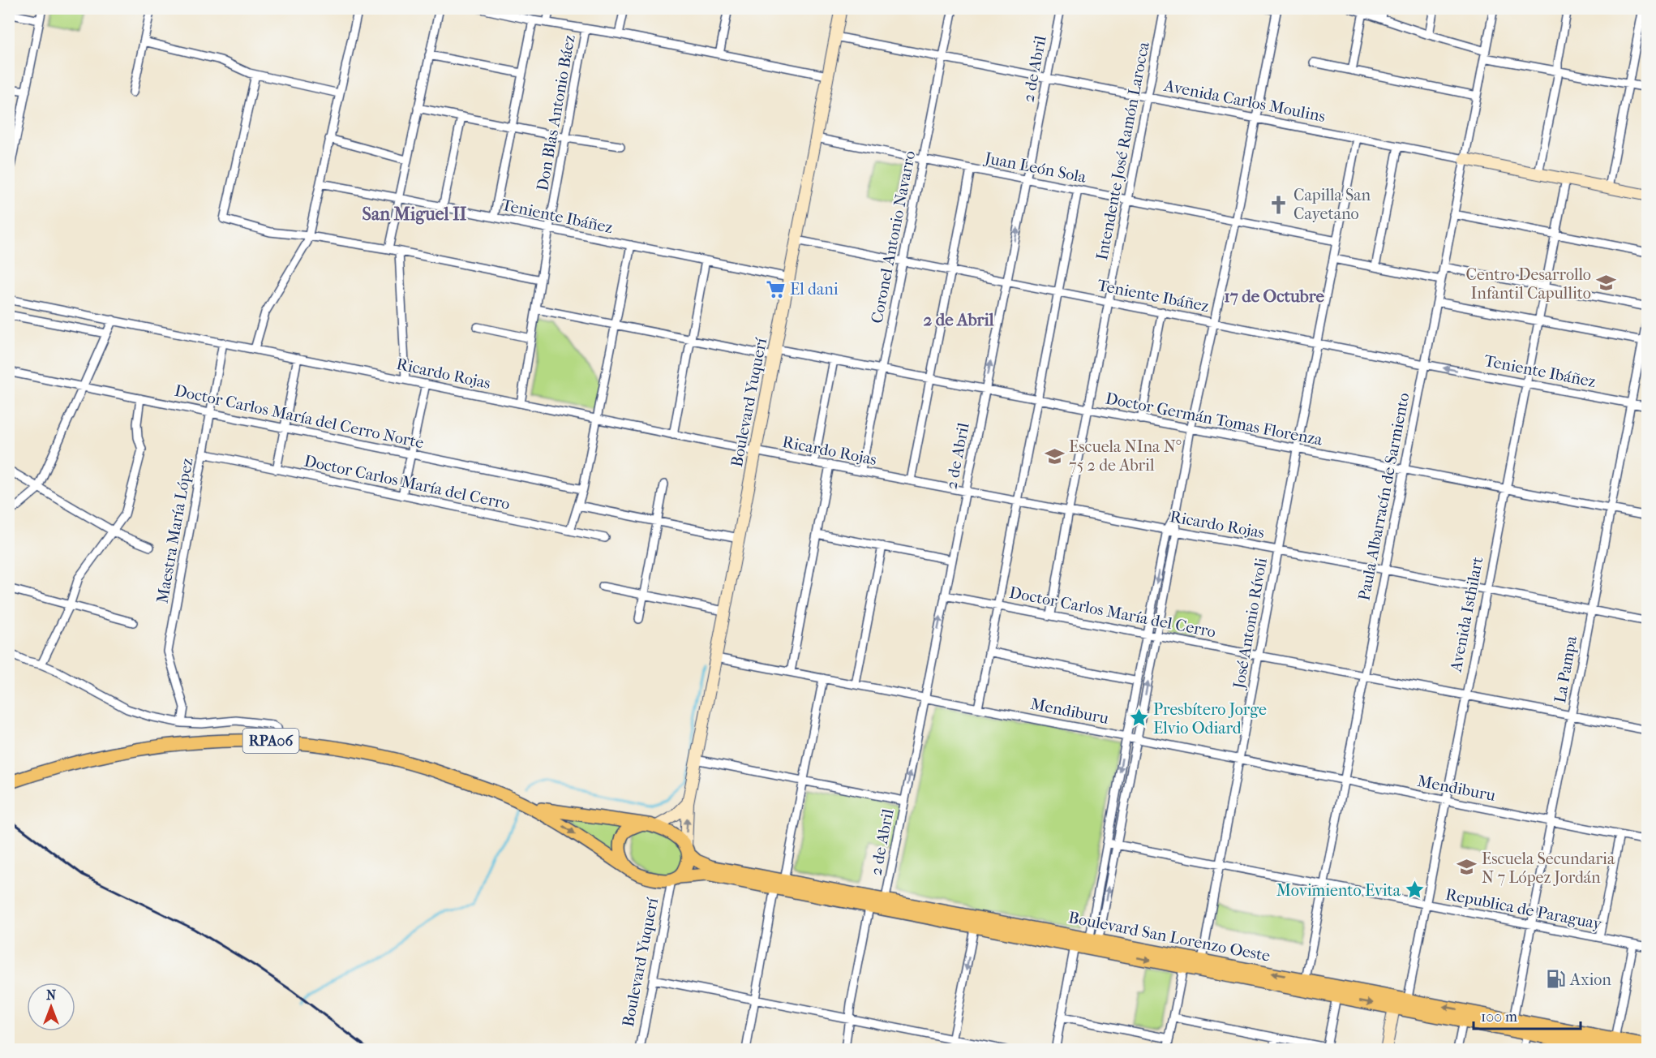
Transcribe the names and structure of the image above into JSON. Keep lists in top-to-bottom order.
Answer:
{
  "streets": {
    "main road": [
      "Avenida Carlos Moulins",
      "Boulevard Yuquerí",
      "RPA06",
      "Boulevard San Lorenzo Oeste"
    ],
    "street": [
      "2 de Abril",
      "Don Blas Antonio Báez",
      "Intendente José Ramón Larocca",
      "Juan León Sola",
      "Teniente Ibáñez",
      "Coronel Antonio Navarro",
      "Ricardo Rojas",
      "Doctor Carlos María del Cerro Norte",
      "Doctor Germán Tomas Florenza",
      "Doctor Carlos María del Cerro",
      "Paula Albarracín de Sarmiento",
      "Maestra María López",
      "Avenida Isthilart",
      "José Antonio Rívoli",
      "La Pampa",
      "Mendiburu",
      "Republica de Paraguay"
    ]
  },
  "crossings": [
    ["2 de Abril", "Avenida Carlos Moulins"],
    ["2 de Abril", "Juan León Sola"],
    ["2 de Abril", "Teniente Ibáñez"],
    ["2 de Abril", "Ricardo Rojas"],
    ["2 de Abril", "Doctor Germán Tomas Florenza"],
    ["2 de Abril", "Doctor Carlos María del Cerro"],
    ["2 de Abril", "Mendiburu"],
    ["2 de Abril", "Boulevard San Lorenzo Oeste"],
    ["Avenida Carlos Moulins", "Intendente José Ramón Larocca"],
    ["Avenida Carlos Moulins", "Coronel Antonio Navarro"],
    ["Avenida Carlos Moulins", "Boulevard Yuquerí"],
    ["Avenida Carlos Moulins", "Paula Albarracín de Sarmiento"],
    ["Avenida Carlos Moulins", "Avenida Isthilart"],
    ["Avenida Carlos Moulins", "José Antonio Rívoli"],
    ["Don Blas Antonio Báez", "Teniente Ibáñez"],
    ["Don Blas Antonio Báez", "Ricardo Rojas"],
    ["Don Blas Antonio Báez", "Doctor Germán Tomas Florenza"],
    ["Intendente José Ramón Larocca", "Juan León Sola"],
    ["Intendente José Ramón Larocca", "Teniente Ibáñez"],
    ["Intendente José Ramón Larocca", "Ricardo Rojas"],
    ["Intendente José Ramón Larocca", "Doctor Germán Tomas Florenza"],
    ["Intendente José Ramón Larocca", "Doctor Carlos María del Cerro"],
    ["Juan León Sola", "Coronel Antonio Navarro"],
    ["Juan León Sola", "Boulevard Yuquerí"],
    ["Juan León Sola", "José Antonio Rívoli"],
    ["Teniente Ibáñez", "Coronel Antonio Navarro"],
    ["Teniente Ibáñez", "Boulevard Yuquerí"],
    ["Teniente Ibáñez", "Paula Albarracín de Sarmiento"],
    ["Teniente Ibáñez", "Avenida Isthilart"],
    ["Teniente Ibáñez", "José Antonio Rívoli"],
    ["Teniente Ibáñez", "La Pampa"],
    ["Coronel Antonio Navarro", "Ricardo Rojas"],
    ["Coronel Antonio Navarro", "Doctor Germán Tomas Florenza"],
    ["Ricardo Rojas", "Boulevard Yuquerí"],
    ["Ricardo Rojas", "Paula Albarracín de Sarmiento"],
    ["Ricardo Rojas", "Maestra María López"],
    ["Ricardo Rojas", "Avenida Isthilart"],
    ["Ricardo Rojas", "José Antonio Rívoli"],
    ["Ricardo Rojas", "La Pampa"],
    ["Boulevard Yuquerí", "Doctor Germán Tomas Florenza"],
    ["Boulevard Yuquerí", "Mendiburu"],
    ["Boulevard Yuquerí", "RPA06"],
    ["Boulevard Yuquerí", "Boulevard San Lorenzo Oeste"],
    ["Doctor Carlos María del Cerro Norte", "Maestra María López"],
    ["Doctor Germán Tomas Florenza", "Paula Albarracín de Sarmiento"],
    ["Doctor Germán Tomas Florenza", "Avenida Isthilart"],
    ["Doctor Germán Tomas Florenza", "José Antonio Rívoli"],
    ["Doctor Germán Tomas Florenza", "La Pampa"],
    ["Doctor Carlos María del Cerro", "Paula Albarracín de Sarmiento"],
    ["Doctor Carlos María del Cerro", "Maestra María López"],
    ["Doctor Carlos María del Cerro", "Avenida Isthilart"],
    ["Doctor Carlos María del Cerro", "José Antonio Rívoli"],
    ["Doctor Carlos María del Cerro", "La Pampa"],
    ["Paula Albarracín de Sarmiento", "Mendiburu"],
    ["Paula Albarracín de Sarmiento", "Republica de Paraguay"],
    ["Paula Albarracín de Sarmiento", "Boulevard San Lorenzo Oeste"],
    ["Avenida Isthilart", "Mendiburu"],
    ["Avenida Isthilart", "Republica de Paraguay"],
    ["Avenida Isthilart", "Boulevard San Lorenzo Oeste"],
    ["José Antonio Rívoli", "Mendiburu"],
    ["José Antonio Rívoli", "Republica de Paraguay"],
    ["José Antonio Rívoli", "Boulevard San Lorenzo Oeste"],
    ["La Pampa", "Mendiburu"],
    ["La Pampa", "Republica de Paraguay"],
    ["La Pampa", "Boulevard San Lorenzo Oeste"],
    ["RPA06", "Boulevard San Lorenzo Oeste"]
  ],
  "districts": ["San Miguel II", "17 de Octubre", "2 de Abril"],
  "places": {
    "church": ["Capilla San Cayetano"],
    "school or university": ["Centro Desarrollo Infantil Capullito", "Escuela NIna N° 75 2 de Abril", "Escuela Secundaria N 7 López Jordán"],
    "supermarket": ["El dani"],
    "place": ["Presbítero Jorge Elvio Odiard", "Movimiento Evita"],
    "fuel station": ["Axion"]
  },
  "scale_bar": "100 m",
  "north": "top"
}
